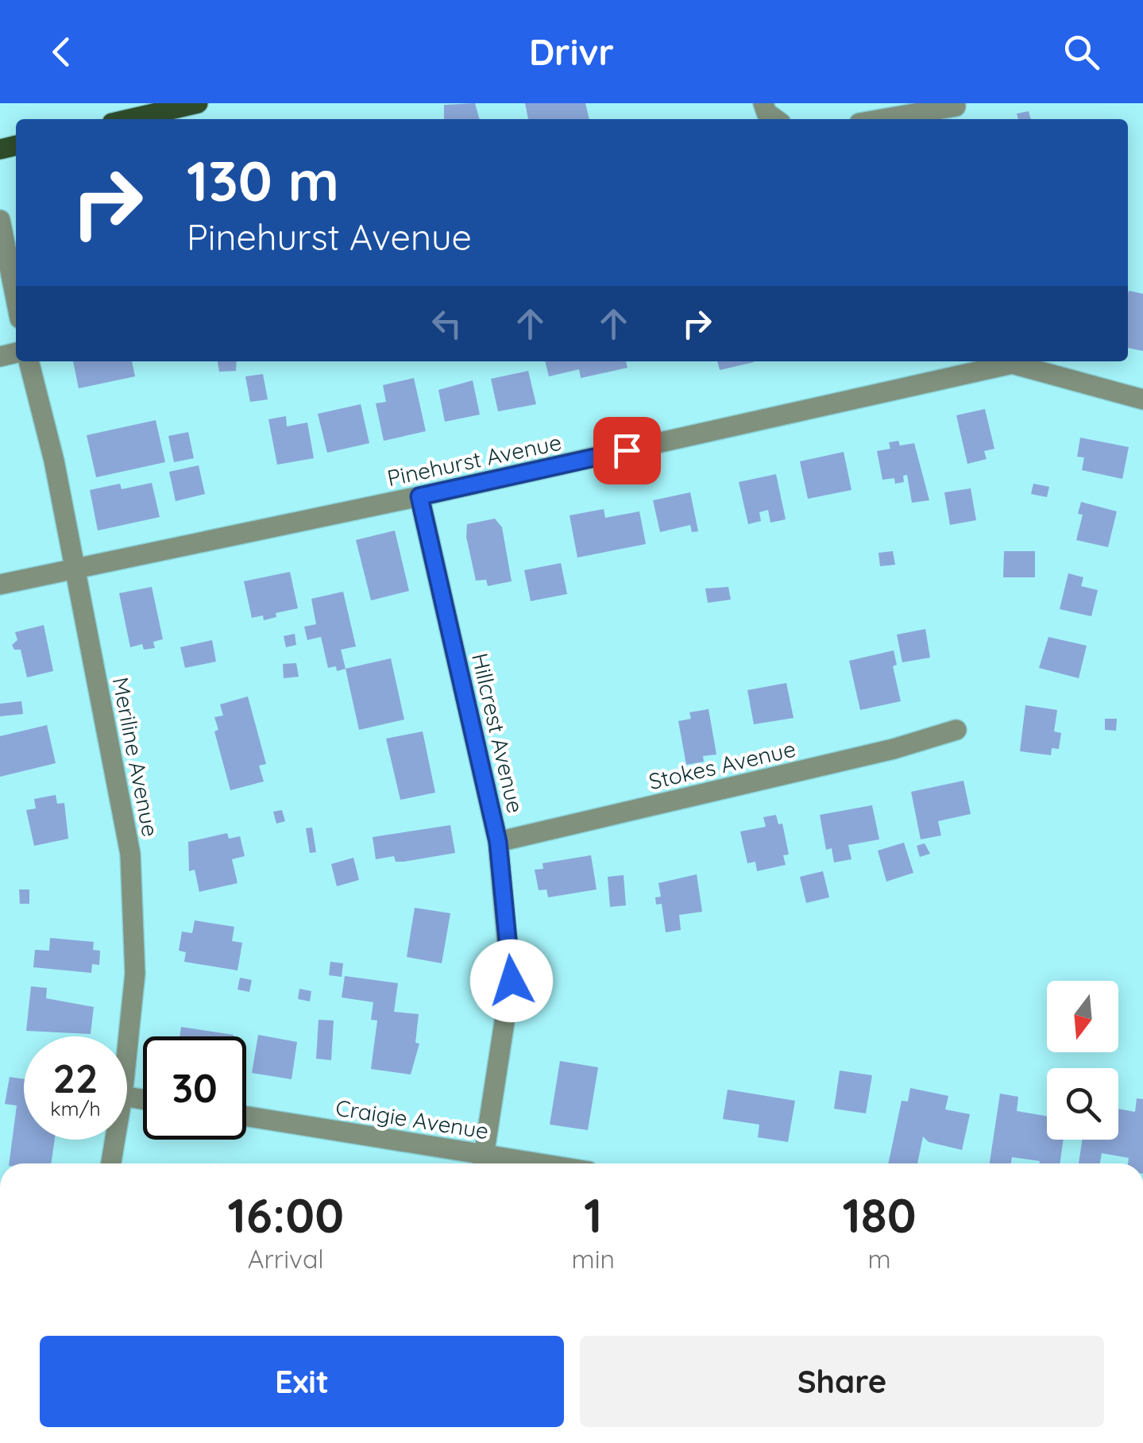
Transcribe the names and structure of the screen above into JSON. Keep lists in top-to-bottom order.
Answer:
{
  "streets": {
    "street": [
      "Pinehurst Avenue",
      "Hillcrest Avenue",
      "Meriline Avenue",
      "Stokes Avenue",
      "Craigie Avenue"
    ]
  },
  "crossings": [
    ["Pinehurst Avenue", "Hillcrest Avenue"],
    ["Pinehurst Avenue", "Meriline Avenue"],
    ["Hillcrest Avenue", "Stokes Avenue"],
    ["Hillcrest Avenue", "Craigie Avenue"]
  ],
  "north": "bottom",
  "page": {
    "header": "Drivr",
    "turn": ["130 m", "Pinehurst Avenue"],
    "speed": "22 km/h",
    "limit": "30",
    "eta": [
      "16:00",
      "Arrival",
      "1",
      "min",
      "180",
      "m"
    ],
    "buttons": ["Exit", "Share"]
  }
}
